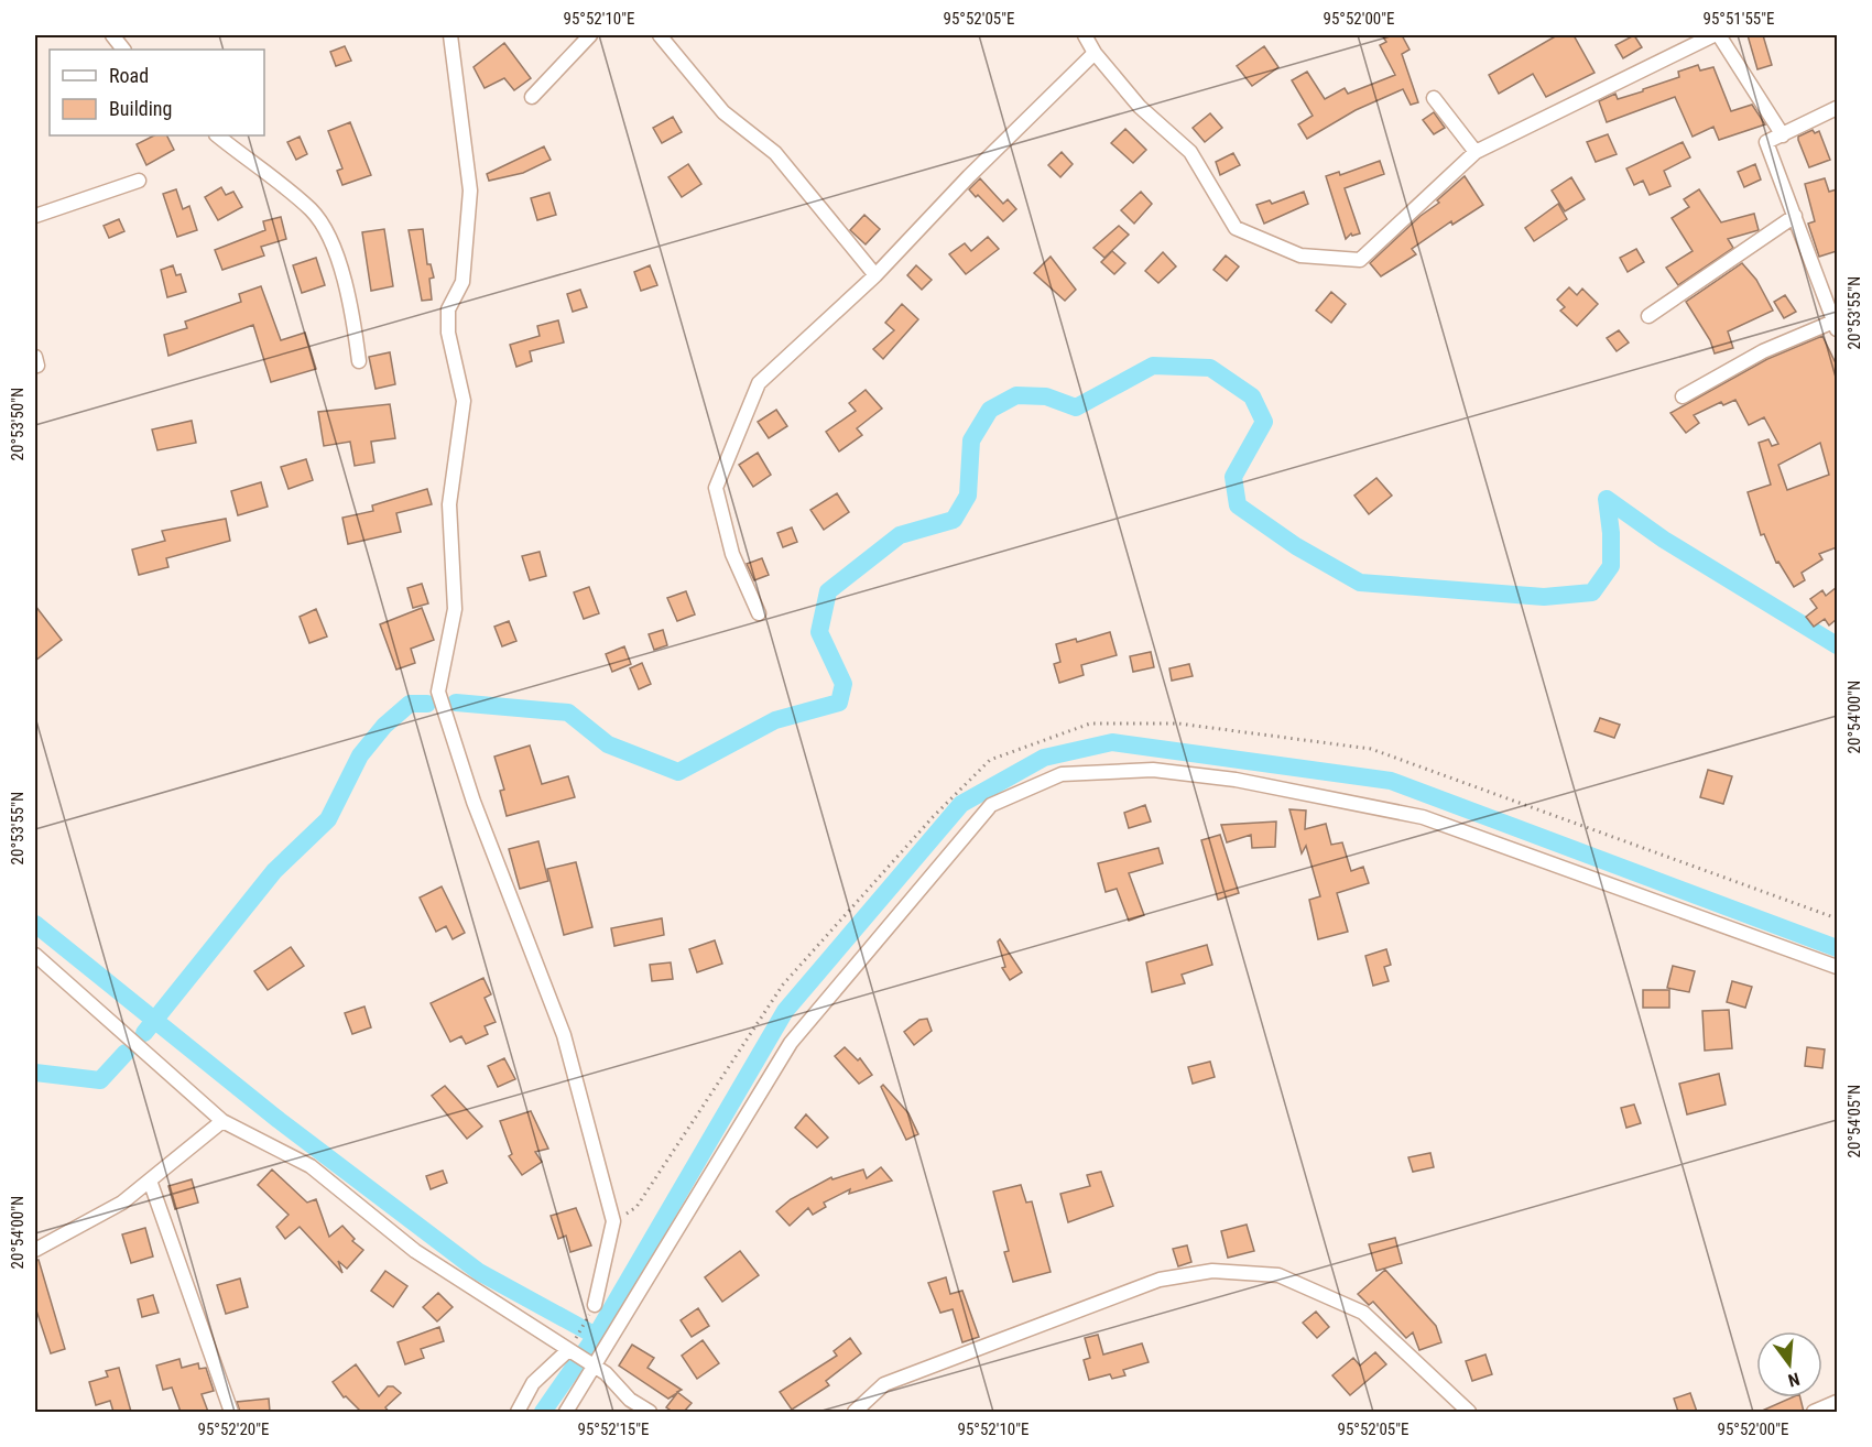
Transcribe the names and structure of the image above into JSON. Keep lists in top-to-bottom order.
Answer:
{
  "legend": ["Road", "Building"],
  "north": "bottom",
  "coordinates": [
    "95°52'10\"E",
    "95°52'05\"E",
    "95°52'00\"E",
    "95°51'55\"E",
    "20°53'55\"N",
    "20°53'50\"N",
    "20°54'00\"N",
    "20°54'05\"N",
    "95°52'20\"E",
    "95°52'15\"E"
  ]
}
